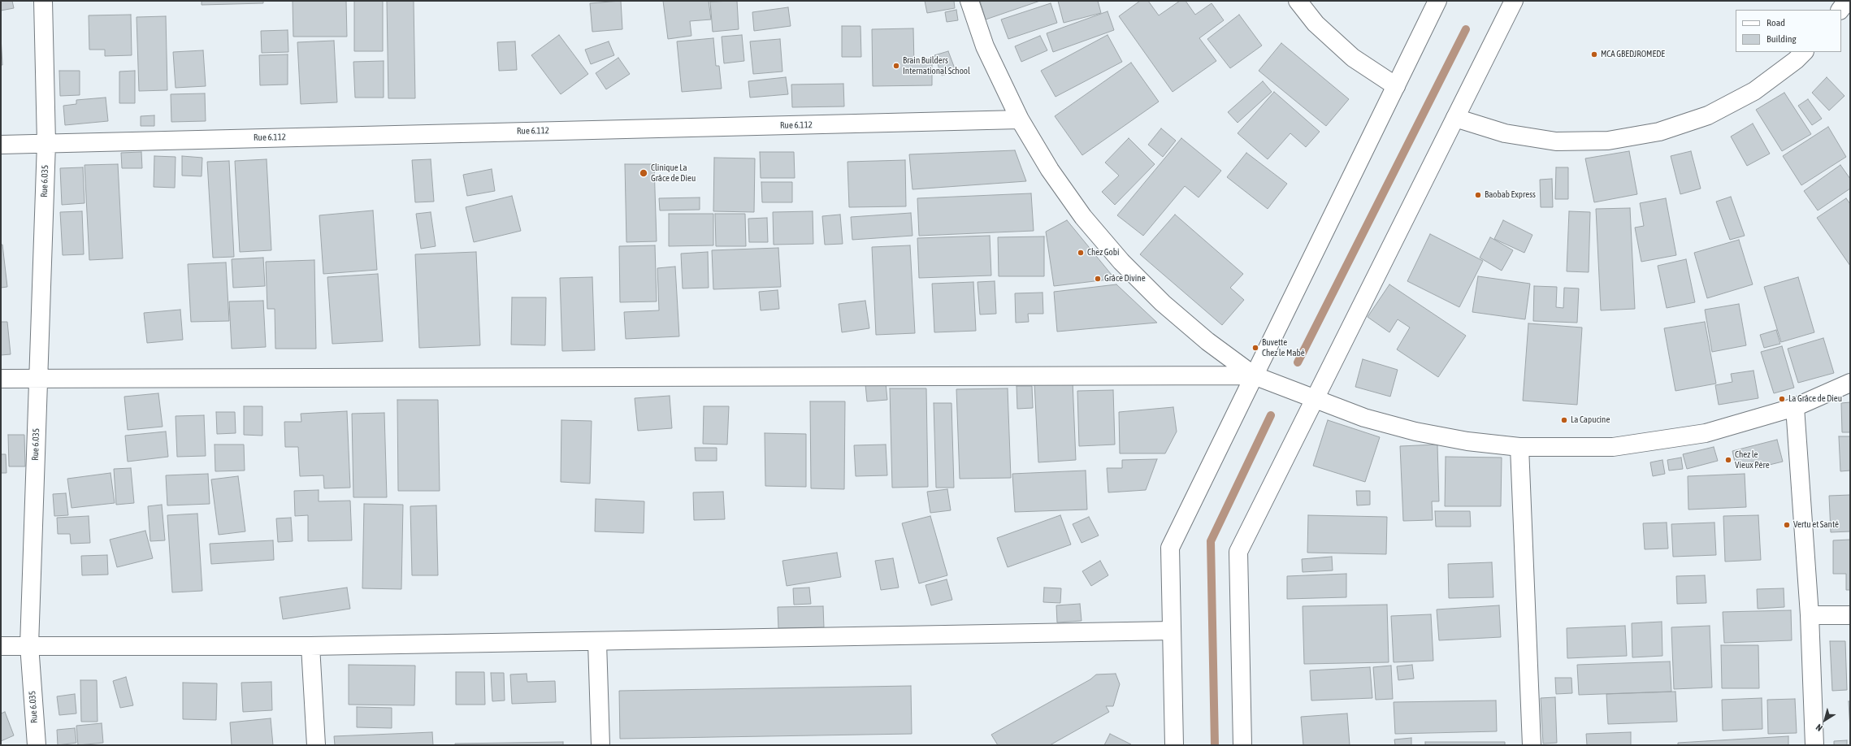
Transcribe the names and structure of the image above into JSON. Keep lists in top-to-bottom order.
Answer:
{
  "streets": {
    "street": ["Rue 6.112", "Rue 6.035"]
  },
  "crossings": [
    ["Rue 6.112", "Rue 6.035"]
  ],
  "places": [
    "MCA GBEDJROMEDE",
    "Brain Builders International School",
    "Clinique La Grâce de Dieu",
    "Baobab Express",
    "Chez Gobi",
    "Grâce Divine",
    "Buvette Chez le Mabé",
    "La Grâce de Dieu",
    "La Capucine",
    "Chez le Vieux Père",
    "Vertu et Santé"
  ],
  "legend": ["Road", "Building"],
  "north": "bottom left"
}
